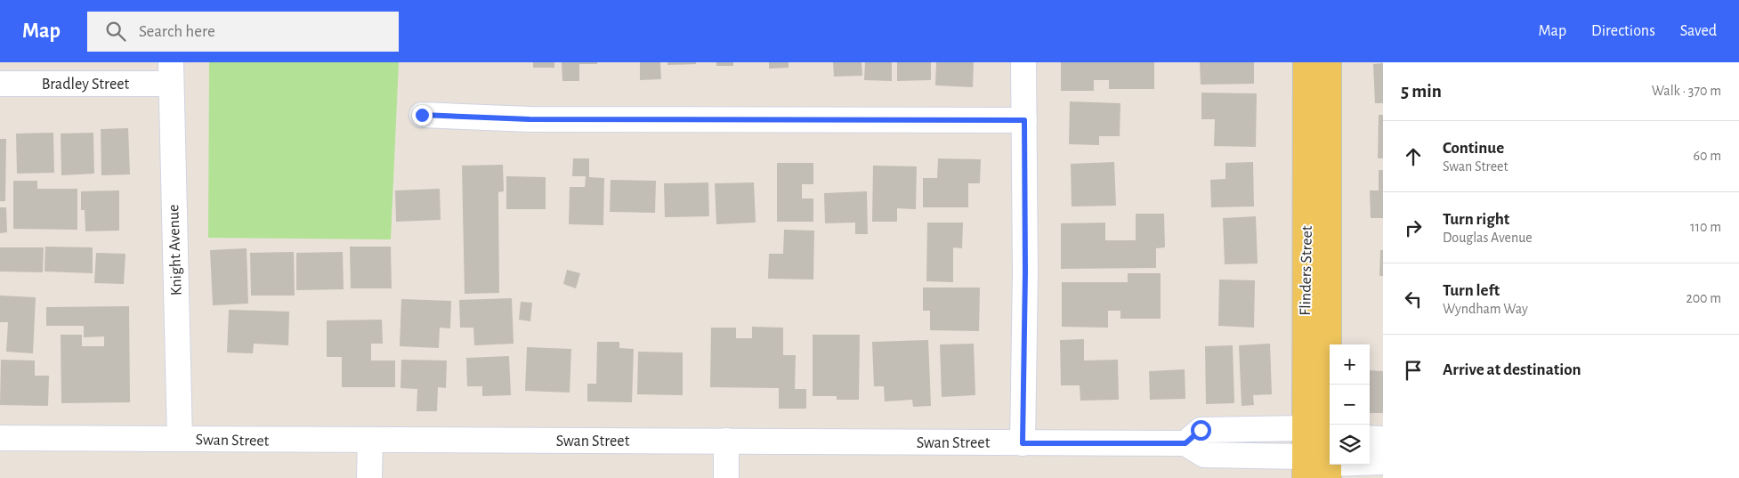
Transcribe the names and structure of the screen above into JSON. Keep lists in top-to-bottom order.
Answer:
{
  "streets": {
    "main road": ["Flinders Street"],
    "street": ["Bradley Street", "Knight Avenue", "Swan Street"]
  },
  "crossings": [
    ["Bradley Street", "Knight Avenue"],
    ["Knight Avenue", "Swan Street"]
  ],
  "page": {
    "header": "Map",
    "search": "Search here",
    "nav": ["Map", "Directions", "Saved"],
    "heading": ["5 min", "Walk · 370 m"],
    "list": [
      ["Continue", "Swan Street", "60 m"],
      ["Turn right", "Douglas Avenue", "110 m"],
      ["Turn left", "Wyndham Way", "200 m"],
      "Arrive at destination"
    ],
    "map_buttons": ["+", "−"]
  }
}
